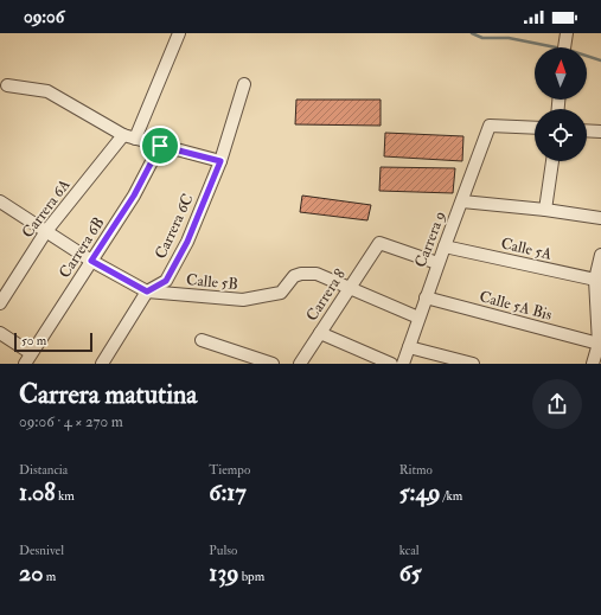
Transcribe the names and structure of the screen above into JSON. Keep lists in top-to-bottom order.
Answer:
{
  "streets": {
    "street": [
      "Carrera 6A",
      "Carrera 6C",
      "Carrera 9",
      "Carrera 6B",
      "Calle 5A",
      "Calle 5B",
      "Carrera 8",
      "Calle 5A Bis"
    ]
  },
  "crossings": [
    ["Carrera 6A", "Calle 5B"],
    ["Carrera 6C", "Calle 5B"],
    ["Carrera 9", "Calle 5A"],
    ["Carrera 9", "Carrera 8"],
    ["Carrera 9", "Calle 5A Bis"],
    ["Carrera 6B", "Calle 5B"],
    ["Calle 5B", "Carrera 8"]
  ],
  "scale_bar": "50 m",
  "north": "top",
  "page": {
    "status": "09:06",
    "scale": "50 m",
    "heading": ["Carrera matutina", "09:06 · 4 × 270 m"],
    "stats": [
      ["Distancia", "1.08 km"],
      ["Tiempo", "6:17"],
      ["Ritmo", "5:49 /km"],
      ["Desnivel", "20 m"],
      ["Pulso", "139 bpm"],
      ["kcal", "65"]
    ]
  }
}
